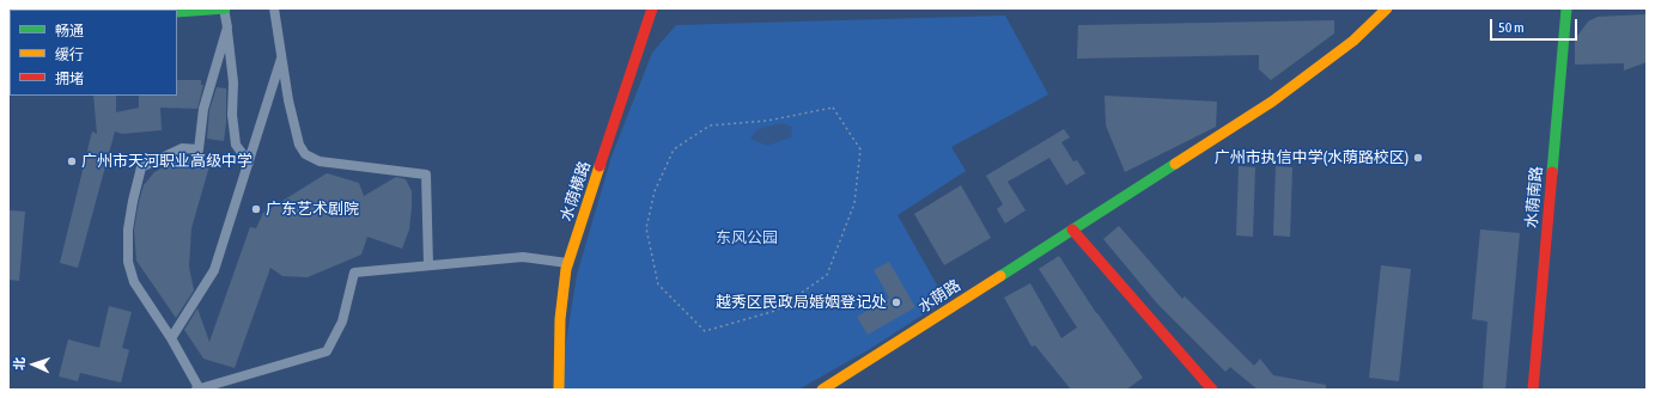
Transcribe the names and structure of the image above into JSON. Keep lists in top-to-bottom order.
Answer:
{
  "streets": {
    "main road": ["水荫横路", "水荫南路", "水荫路"]
  },
  "parks": ["东风公园"],
  "places": [
    "广州市执信中学(水荫路校区)",
    "广州市天河职业高级中学",
    "广东艺术剧院",
    "越秀区民政局婚姻登记处"
  ],
  "legend": ["畅通", "缓行", "拥堵"],
  "scale_bar": "50 m",
  "north": "left"
}
